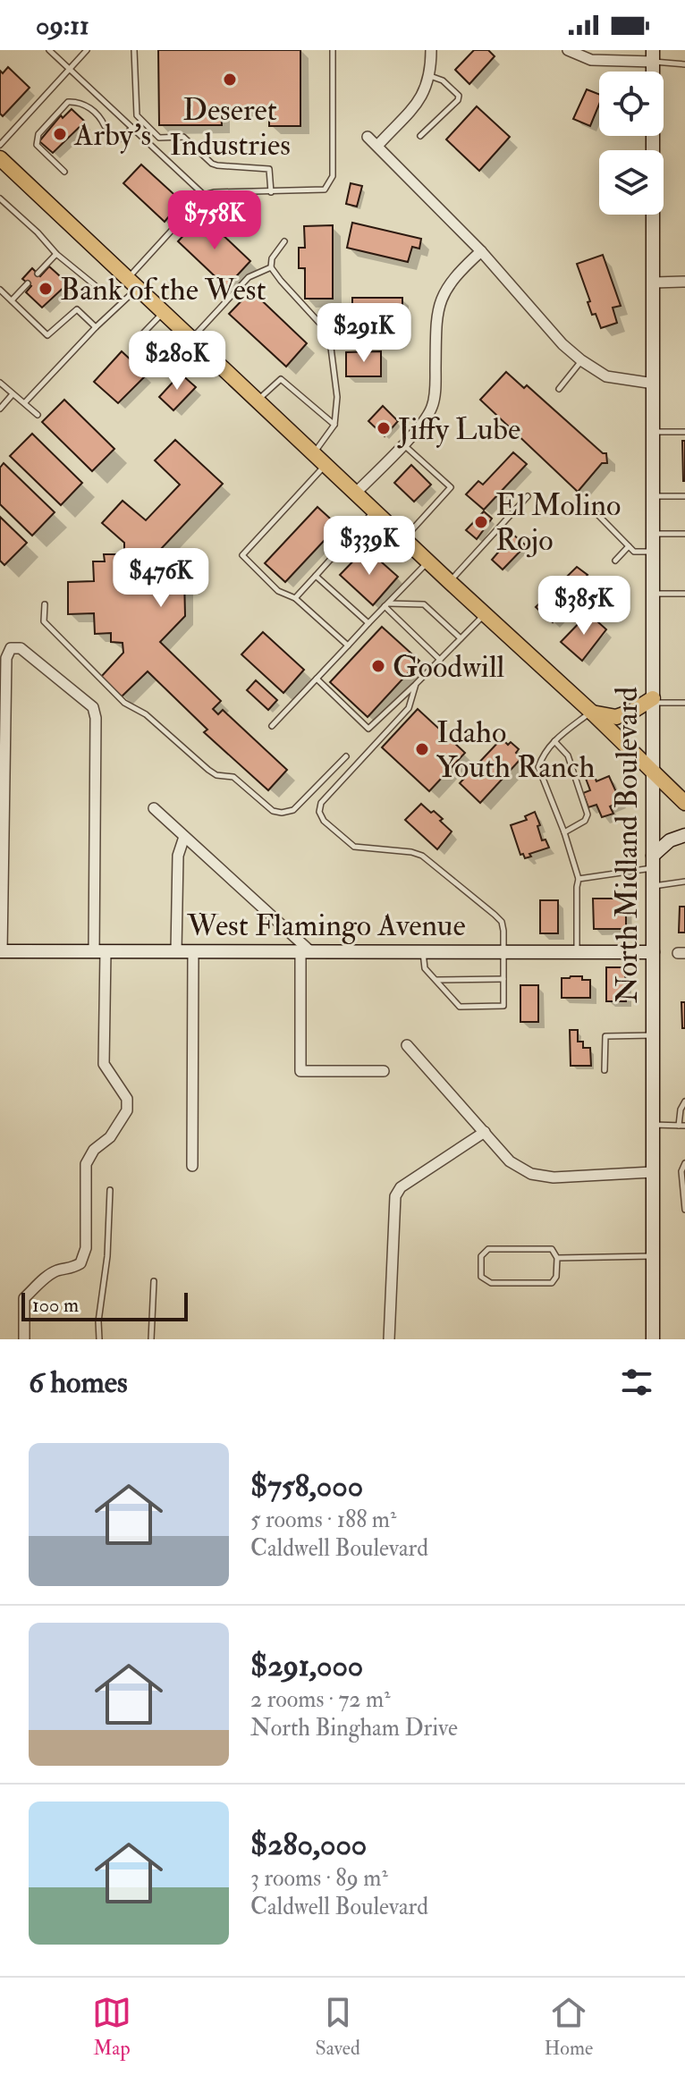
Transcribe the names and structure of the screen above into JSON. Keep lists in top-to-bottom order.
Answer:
{
  "streets": {
    "street": ["North Midland Boulevard", "West Flamingo Avenue"]
  },
  "crossings": [
    ["North Midland Boulevard", "West Flamingo Avenue"]
  ],
  "places": [
    "Deseret Industries",
    "Arby's",
    "Bank of the West",
    "Jiffy Lube",
    "El Molino Rojo",
    "Goodwill",
    "Idaho Youth Ranch"
  ],
  "scale_bar": "100 m",
  "page": {
    "status": "09:11",
    "price": [
      "$758K",
      "$291K",
      "$280K",
      "$339K",
      "$476K",
      "$385K"
    ],
    "scale": "100 m",
    "heading": "6 homes",
    "list": [
      {
        "name": "$758,000",
        "note": "5 rooms · 188 m² · Caldwell Boulevard"
      },
      {
        "name": "$291,000",
        "note": "2 rooms · 72 m² · North Bingham Drive"
      },
      {
        "name": "$280,000",
        "note": "3 rooms · 89 m² · Caldwell Boulevard"
      }
    ],
    "tabs": ["Map", "Saved", "Home"]
  }
}
